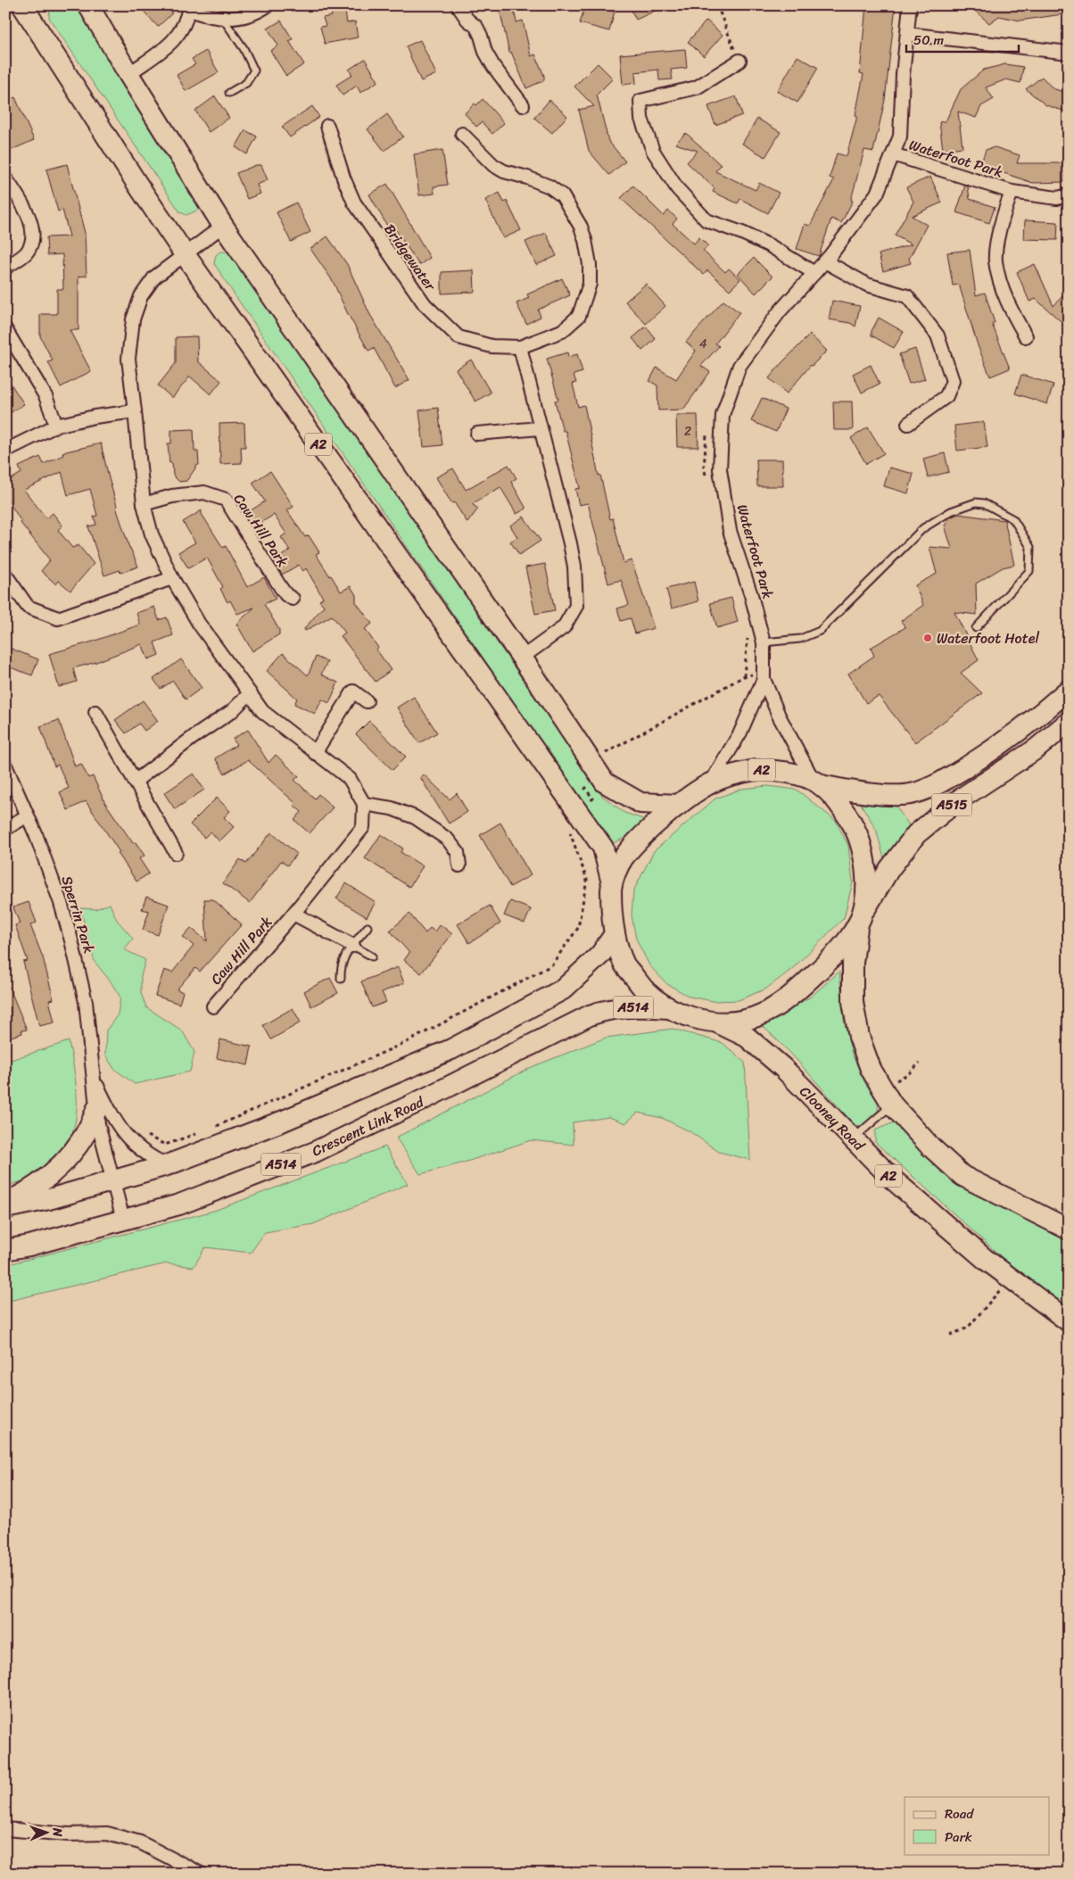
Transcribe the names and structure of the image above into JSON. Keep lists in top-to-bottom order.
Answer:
{
  "streets": {
    "highway": [
      "A2",
      "A515",
      "A514",
      "Clooney Road",
      "Crescent Link Road"
    ],
    "street": [
      "Waterfoot Park",
      "Bridgewater",
      "Caw Hill Park",
      "Sperrin Park"
    ]
  },
  "crossings": [
    ["Waterfoot Park", "A2"],
    ["Waterfoot Park", "A515"],
    ["A2", "A515"],
    ["A2", "A514"],
    ["A2", "Clooney Road"],
    ["A2", "Crescent Link Road"],
    ["Sperrin Park", "Crescent Link Road"],
    ["A514", "Clooney Road"],
    ["A514", "Crescent Link Road"]
  ],
  "places": ["Waterfoot Hotel"],
  "house_numbers": ["4", "2"],
  "legend": ["Road", "Park"],
  "scale_bar": "50 m",
  "north": "right"
}
